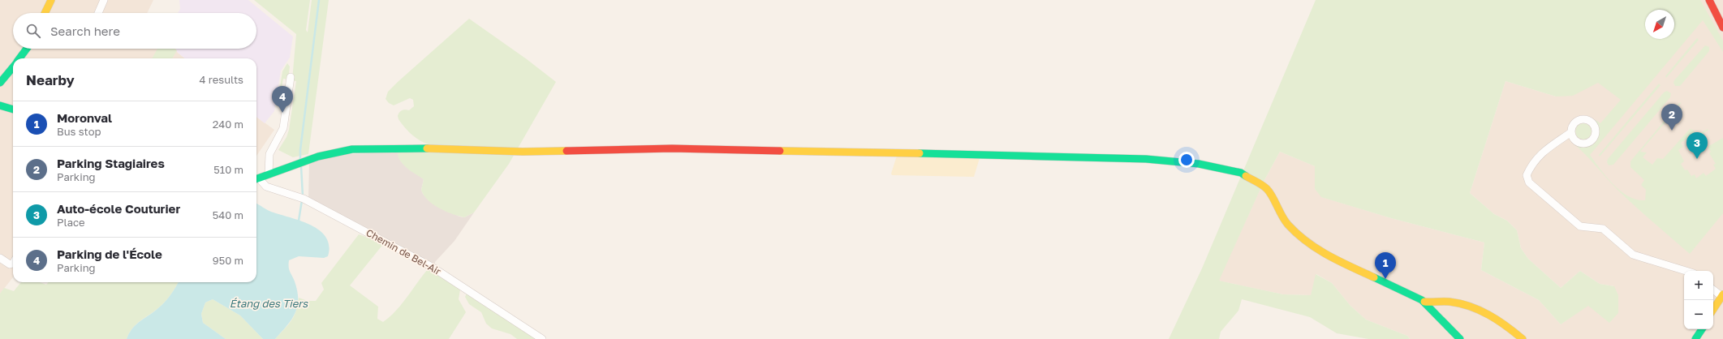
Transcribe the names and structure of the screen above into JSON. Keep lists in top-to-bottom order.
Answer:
{
  "streets": {
    "street": ["Chemin de Bel-Air"]
  },
  "water": ["Étang des Tiers"],
  "north": "bottom left",
  "page": {
    "search": "Search here",
    "heading": ["Nearby", "4 results"],
    "pins": [
      "4",
      "2",
      "3",
      "1"
    ],
    "list": [
      {
        "mark": "1",
        "name": "Moronval",
        "note": "Bus stop",
        "value": "240 m"
      },
      {
        "mark": "2",
        "name": "Parking Stagiaires",
        "note": "Parking",
        "value": "510 m"
      },
      {
        "mark": "3",
        "name": "Auto-école Couturier",
        "note": "Place",
        "value": "540 m"
      },
      {
        "mark": "4",
        "name": "Parking de l'École",
        "note": "Parking",
        "value": "950 m"
      }
    ],
    "map_buttons": ["+", "−"]
  }
}
